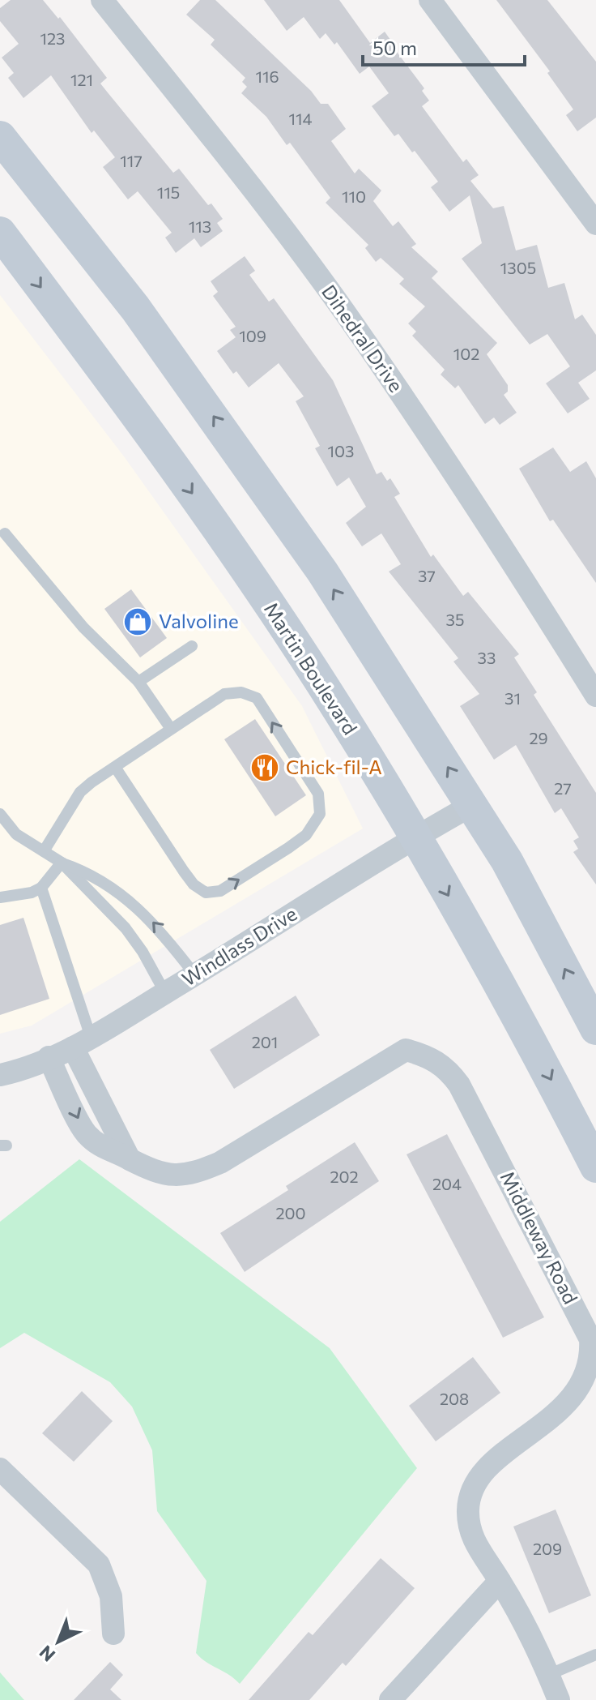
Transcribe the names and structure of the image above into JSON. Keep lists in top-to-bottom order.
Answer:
{
  "streets": {
    "main road": ["Martin Boulevard"],
    "street": ["Dihedral Drive", "Windlass Drive", "Middleway Road"]
  },
  "crossings": [
    ["Martin Boulevard", "Windlass Drive"],
    ["Windlass Drive", "Middleway Road"]
  ],
  "places": {
    "shop": ["Valvoline"],
    "restaurant": ["Chick-fil-A"]
  },
  "house_numbers": [
    "123",
    "116",
    "121",
    "114",
    "117",
    "115",
    "110",
    "113",
    "1305",
    "109",
    "102",
    "103",
    "37",
    "35",
    "33",
    "31",
    "29",
    "27",
    "201",
    "202",
    "204",
    "200",
    "208",
    "209"
  ],
  "scale_bar": "50 m",
  "north": "bottom left"
}
